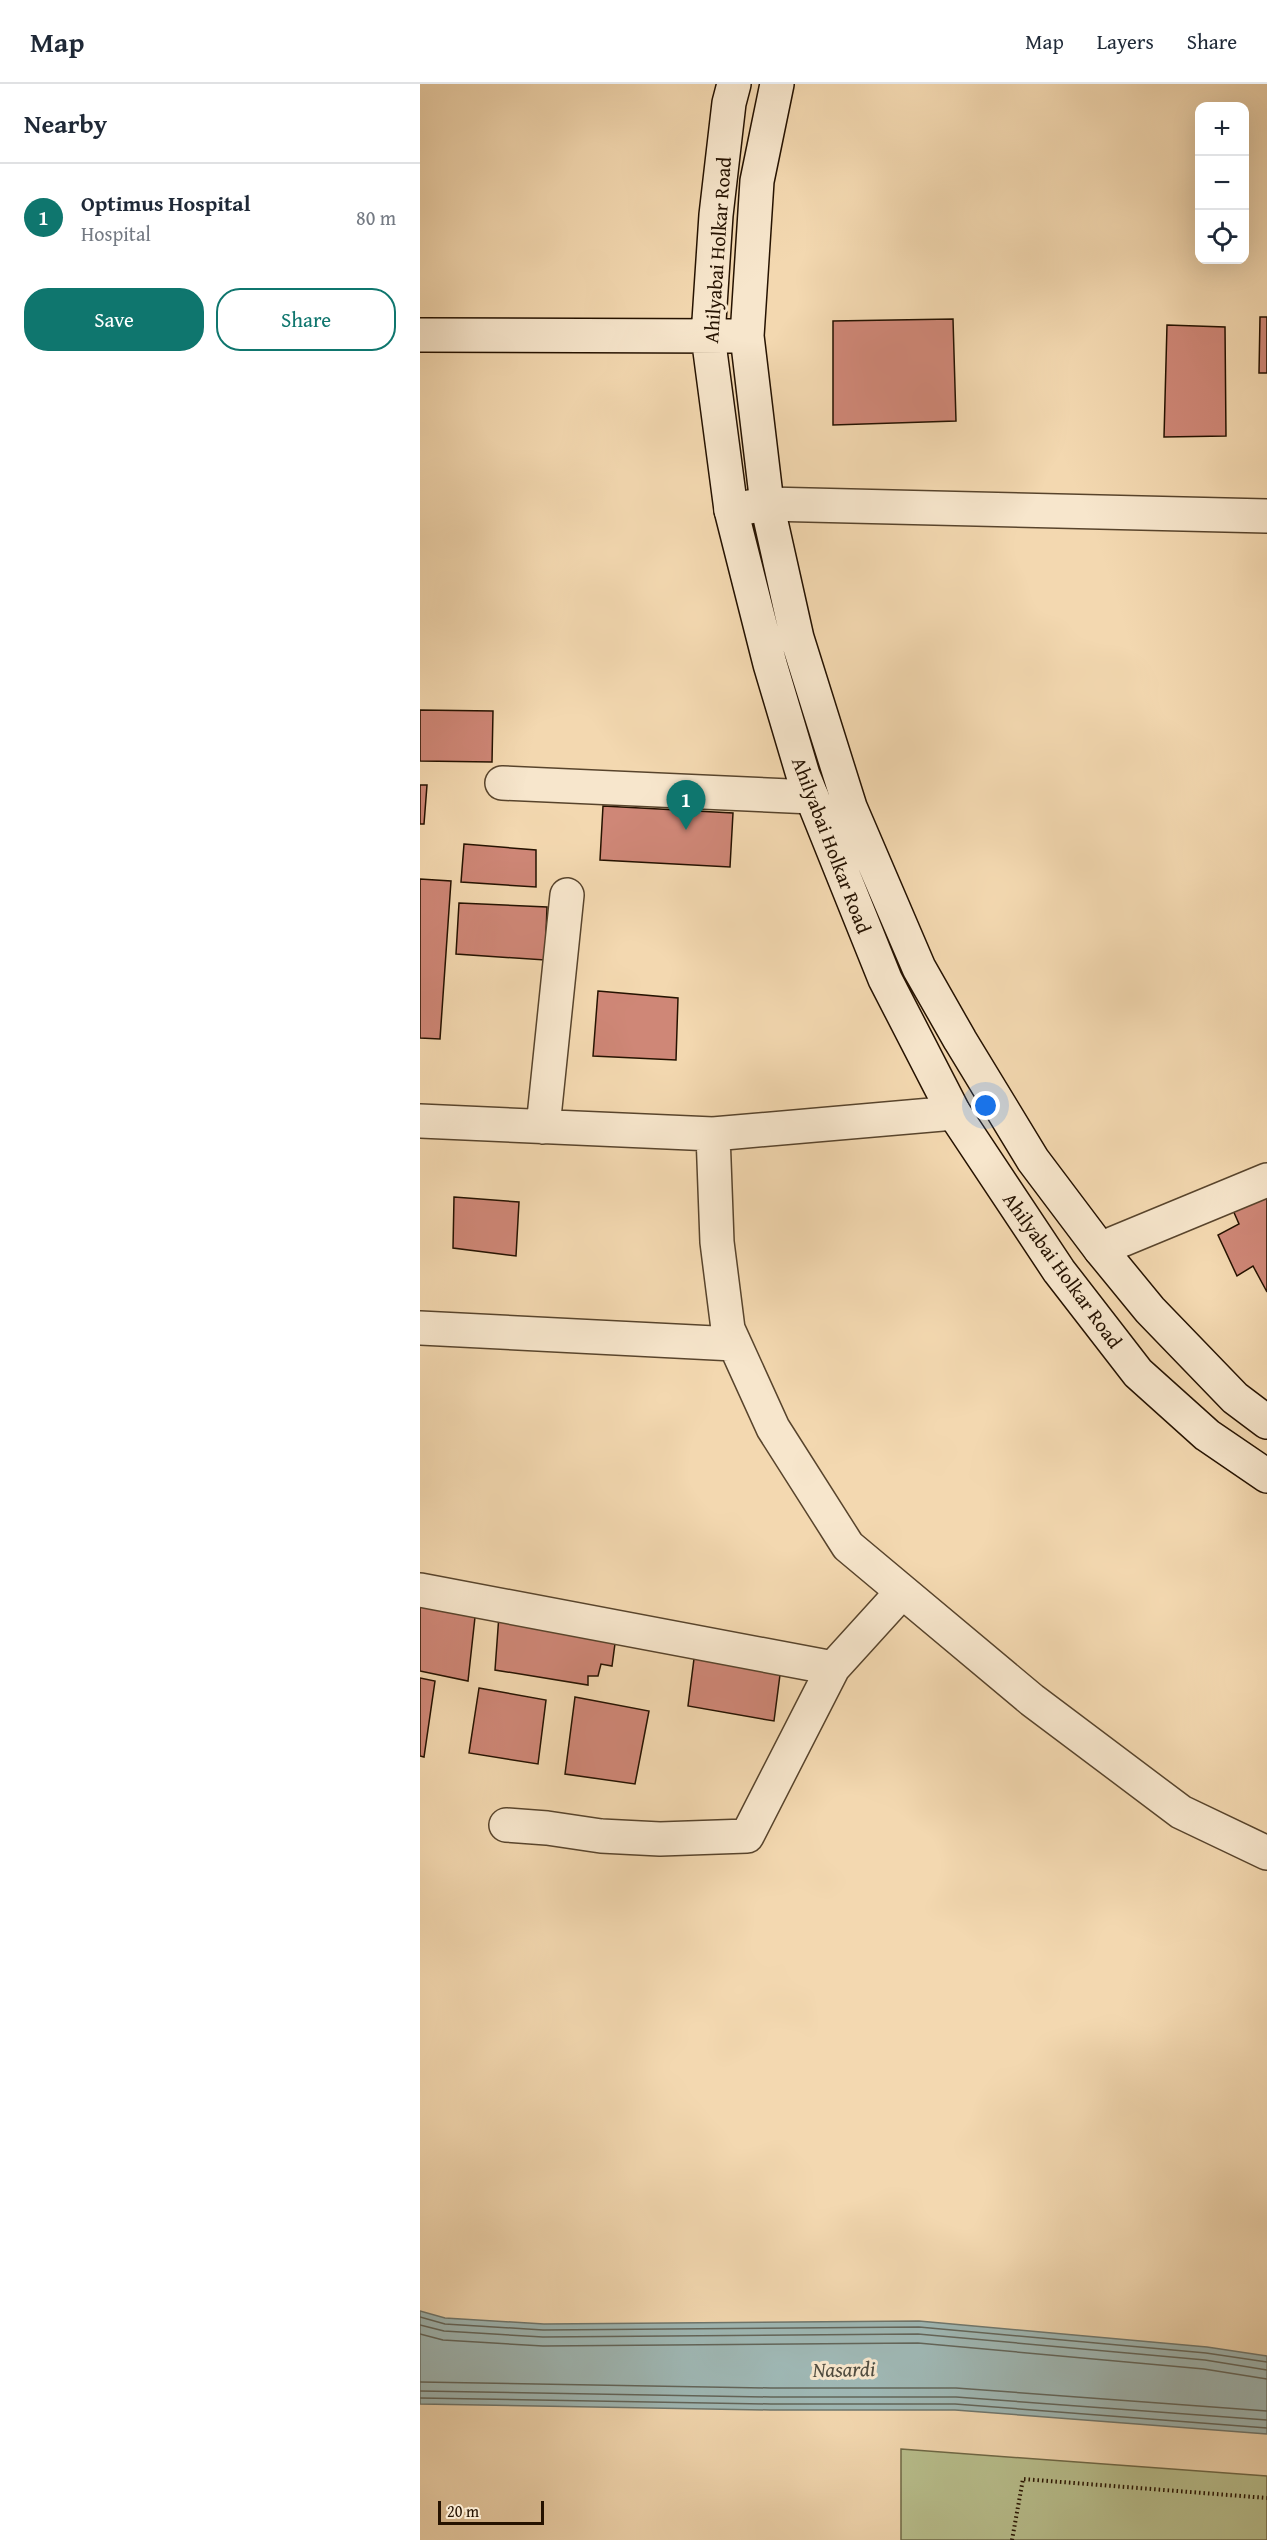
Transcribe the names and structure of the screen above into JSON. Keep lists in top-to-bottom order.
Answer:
{
  "streets": {
    "street": ["Ahilyabai Holkar Road"]
  },
  "water": ["Nasardi"],
  "scale_bar": "20 m",
  "page": {
    "header": "Map",
    "nav": ["Map", "Layers", "Share"],
    "heading": "Nearby",
    "map_buttons": ["+", "−"],
    "list": [
      {
        "mark": "1",
        "name": "Optimus Hospital",
        "note": "Hospital",
        "value": "80 m"
      }
    ],
    "buttons": ["Save", "Share"],
    "pins": "1",
    "scale": "20 m"
  }
}
